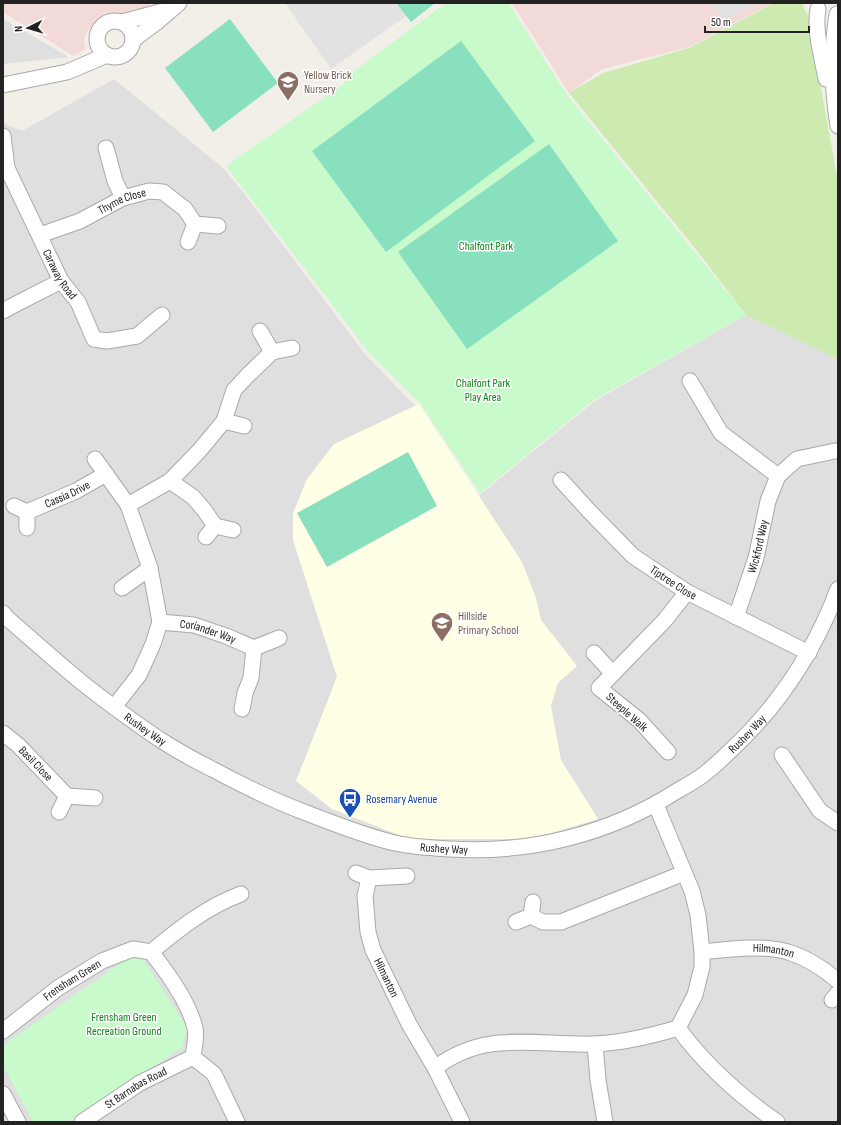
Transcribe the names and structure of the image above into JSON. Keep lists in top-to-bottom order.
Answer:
{
  "streets": {
    "street": [
      "Thyme Close",
      "Caraway Road",
      "Cassia Drive",
      "Wickford Way",
      "Tiptree Close",
      "Coriander Way",
      "Steeple Walk",
      "Rushey Way",
      "Basil Close",
      "Hilmanton",
      "Frensham Green",
      "St Barnabas Road"
    ]
  },
  "crossings": [
    ["Thyme Close", "Caraway Road"],
    ["Wickford Way", "Tiptree Close"],
    ["Tiptree Close", "Steeple Walk"],
    ["Tiptree Close", "Rushey Way"]
  ],
  "parks": ["Chalfont Park", "Chalfont Park Play Area", "Frensham Green Recreation Ground"],
  "places": {
    "school or university": ["Yellow Brick Nursery", "Hillside Primary School"],
    "bus stop": ["Rosemary Avenue"]
  },
  "scale_bar": "50 m",
  "north": "left"
}
